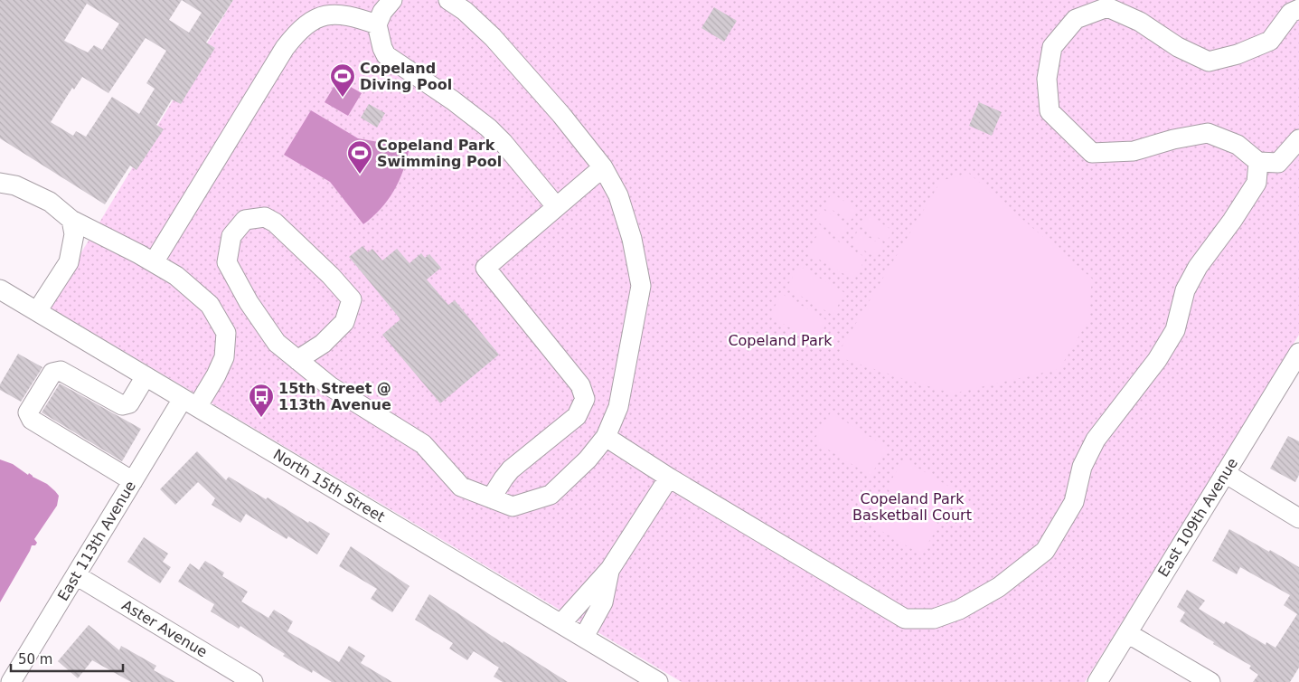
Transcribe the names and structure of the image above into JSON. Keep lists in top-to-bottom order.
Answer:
{
  "streets": {
    "street": [
      "North 15th Street",
      "East 109th Avenue",
      "East 113th Avenue",
      "Aster Avenue"
    ]
  },
  "crossings": [
    ["North 15th Street", "East 113th Avenue"],
    ["East 113th Avenue", "Aster Avenue"]
  ],
  "parks": ["Copeland Park", "Copeland Park Basketball Court"],
  "places": {
    "sports": ["Copeland Diving Pool", "Copeland Park Swimming Pool"],
    "bus stop": ["15th Street @ 113th Avenue"]
  },
  "scale_bar": "50 m"
}
